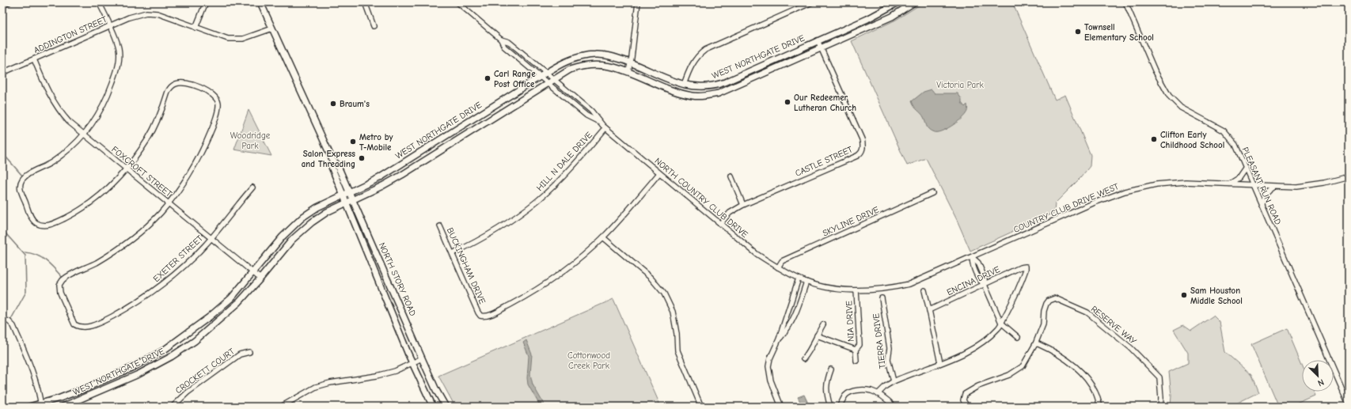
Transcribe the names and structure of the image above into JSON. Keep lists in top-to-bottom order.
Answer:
{
  "streets": {
    "main road": ["WEST NORTHGATE DRIVE", "NORTH STORY ROAD"],
    "street": [
      "ADDINGTON STREET",
      "HILL N DALE DRIVE",
      "CASTLE STREET",
      "FOXCROFT STREET",
      "PLEASANT RUN ROAD",
      "NORTH COUNTRY CLUB DRIVE",
      "COUNTRY CLUB DRIVE WEST",
      "SKYLINE DRIVE",
      "EXETER STREET",
      "BUCKINGHAM DRIVE",
      "ENCINA DRIVE",
      "NIA DRIVE",
      "RESERVE WAY",
      "TIERRA DRIVE",
      "CROCKETT COURT"
    ]
  },
  "crossings": [
    ["ADDINGTON STREET", "FOXCROFT STREET"],
    ["ADDINGTON STREET", "NORTH STORY ROAD"],
    ["WEST NORTHGATE DRIVE", "CASTLE STREET"],
    ["WEST NORTHGATE DRIVE", "FOXCROFT STREET"],
    ["WEST NORTHGATE DRIVE", "NORTH COUNTRY CLUB DRIVE"],
    ["WEST NORTHGATE DRIVE", "NORTH STORY ROAD"],
    ["HILL N DALE DRIVE", "NORTH COUNTRY CLUB DRIVE"],
    ["HILL N DALE DRIVE", "BUCKINGHAM DRIVE"],
    ["CASTLE STREET", "NORTH COUNTRY CLUB DRIVE"],
    ["FOXCROFT STREET", "EXETER STREET"],
    ["PLEASANT RUN ROAD", "COUNTRY CLUB DRIVE WEST"],
    ["NORTH COUNTRY CLUB DRIVE", "COUNTRY CLUB DRIVE WEST"],
    ["NORTH COUNTRY CLUB DRIVE", "SKYLINE DRIVE"],
    ["COUNTRY CLUB DRIVE WEST", "NIA DRIVE"]
  ],
  "parks": ["Victoria Park", "Woodridge Park", "Cottonwood Creek Park"],
  "places": [
    "Townsell Elementary School",
    "Carl Range Post Office",
    "Our Redeemer Lutheran Church",
    "Braum's",
    "Clifton Early Childhood School",
    "Metro by T-Mobile",
    "Salon Express and Threading",
    "Sam Houston Middle School"
  ],
  "north": "bottom right"
}
